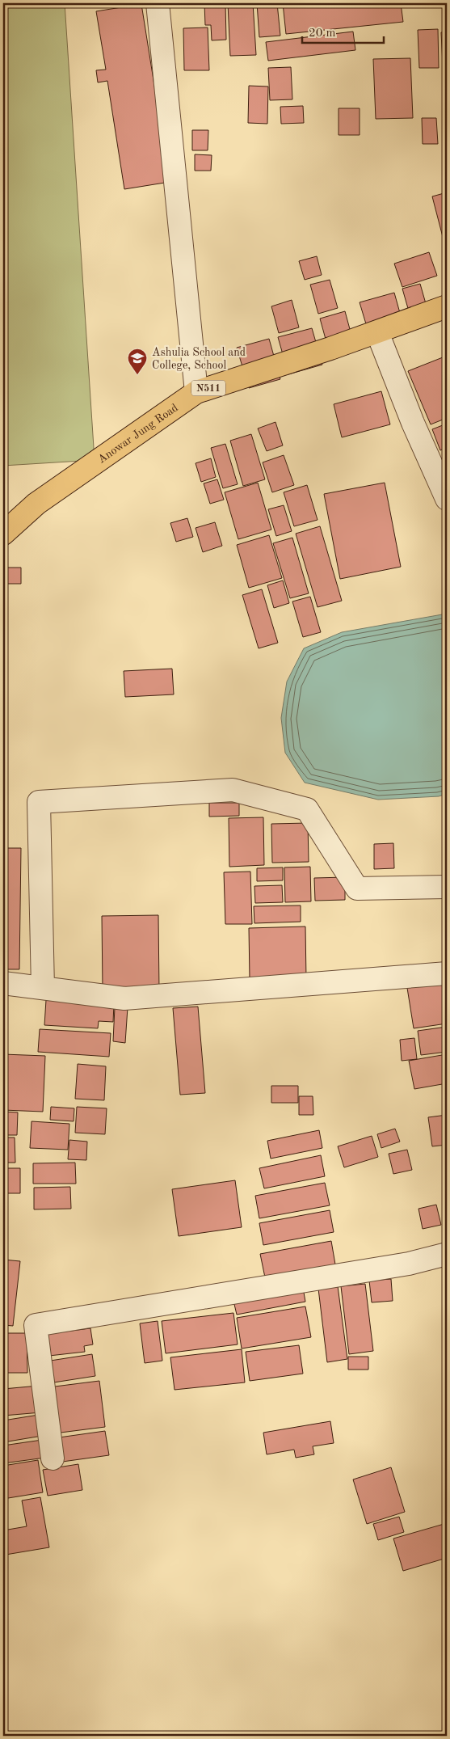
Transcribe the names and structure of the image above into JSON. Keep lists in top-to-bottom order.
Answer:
{
  "streets": {
    "highway": ["N511", "Anowar Jung Road"]
  },
  "places": {
    "school or university": ["Ashulia School and College, School"]
  },
  "scale_bar": "20 m"
}
